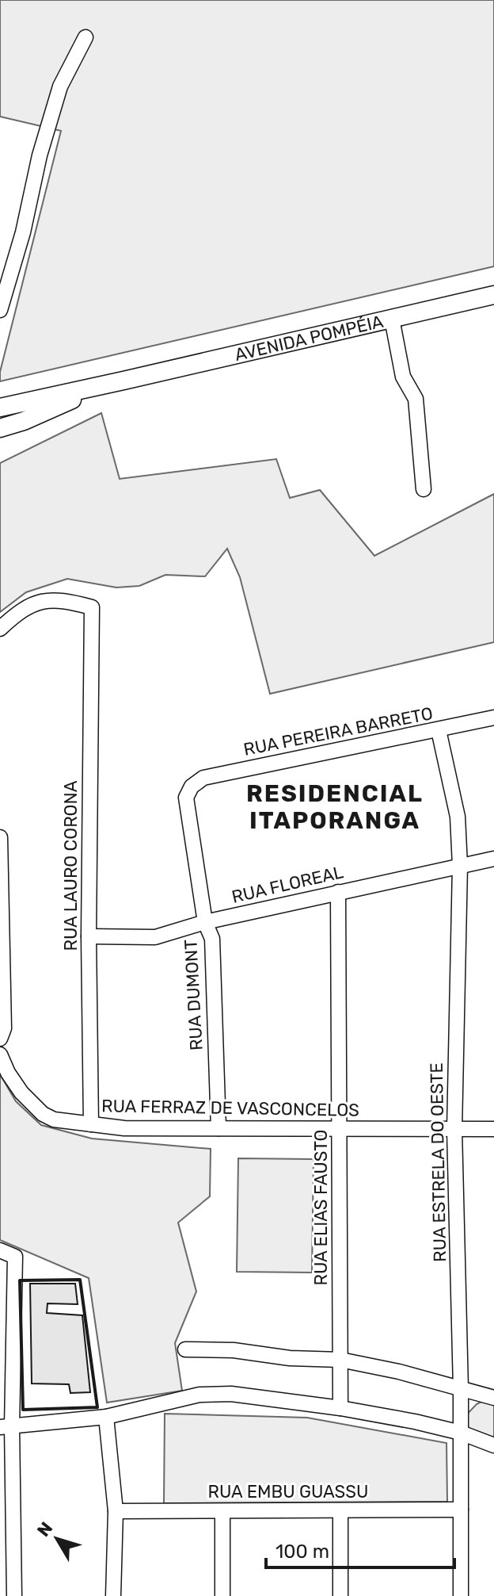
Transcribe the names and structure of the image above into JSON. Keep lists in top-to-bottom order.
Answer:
{
  "streets": {
    "main road": ["AVENIDA POMPÉIA"],
    "street": [
      "RUA PEREIRA BARRETO",
      "RUA LAURO CORONA",
      "RUA FLOREAL",
      "RUA DUMONT",
      "RUA FERRAZ DE VASCONCELOS",
      "RUA ESTRELA DO OESTE",
      "RUA ELIAS FAUSTO",
      "RUA EMBU GUASSU"
    ]
  },
  "crossings": [
    ["RUA PEREIRA BARRETO", "RUA DUMONT"],
    ["RUA PEREIRA BARRETO", "RUA ESTRELA DO OESTE"],
    ["RUA LAURO CORONA", "RUA FLOREAL"],
    ["RUA LAURO CORONA", "RUA FERRAZ DE VASCONCELOS"],
    ["RUA FLOREAL", "RUA DUMONT"],
    ["RUA FLOREAL", "RUA ESTRELA DO OESTE"],
    ["RUA FLOREAL", "RUA ELIAS FAUSTO"],
    ["RUA DUMONT", "RUA FERRAZ DE VASCONCELOS"],
    ["RUA FERRAZ DE VASCONCELOS", "RUA ESTRELA DO OESTE"],
    ["RUA FERRAZ DE VASCONCELOS", "RUA ELIAS FAUSTO"],
    ["RUA ESTRELA DO OESTE", "RUA EMBU GUASSU"]
  ],
  "districts": ["RESIDENCIAL ITAPORANGA"],
  "scale_bar": "100 m",
  "north": "top left"
}
